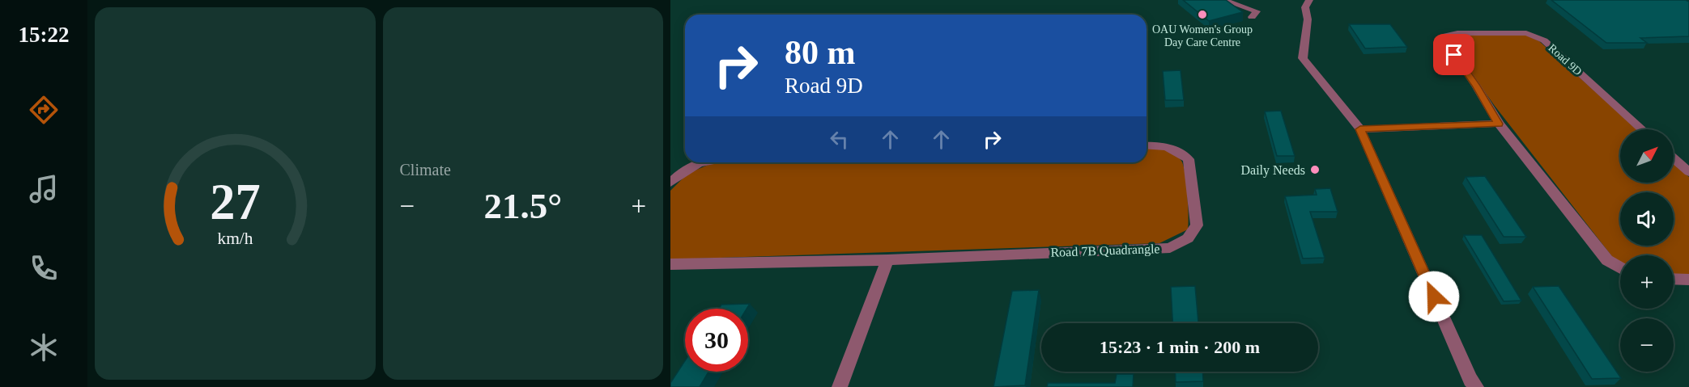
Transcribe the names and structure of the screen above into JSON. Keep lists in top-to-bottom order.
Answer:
{
  "streets": {
    "street": ["Road 9D", "Road 7B Quadrangle"]
  },
  "places": ["OAU Women's Group Day Care Centre", "Daily Needs"],
  "north": "top right",
  "page": {
    "tabs": "15:22",
    "tile": "Climate",
    "turn": ["80 m", "Road 9D"],
    "map_buttons": ["+", "−"],
    "heat": ["−", "21.5°", "+"],
    "limit": "30",
    "trip": "15:23 · 1 min · 200 m",
    "gauge": ["27", "km/h"]
  }
}
